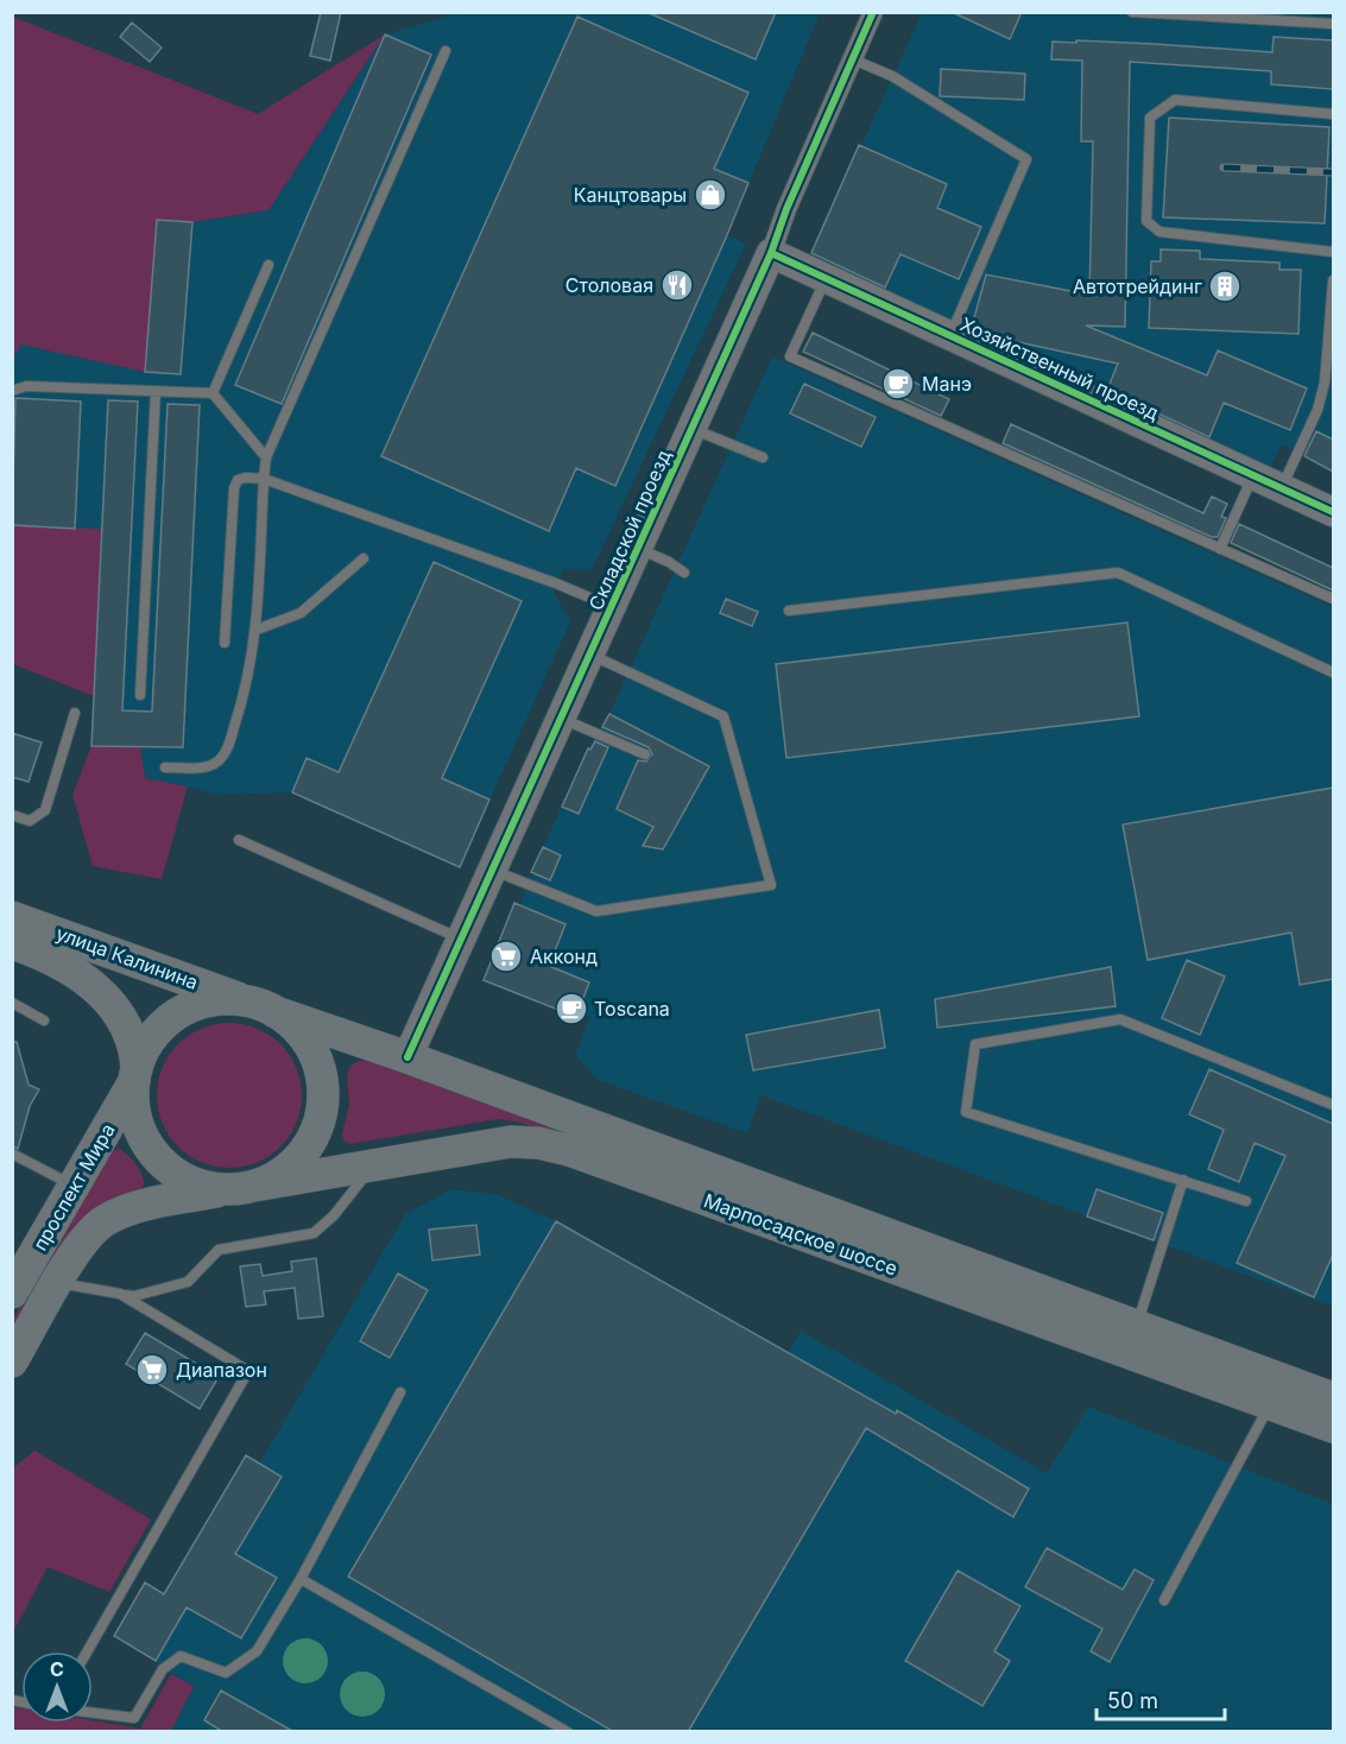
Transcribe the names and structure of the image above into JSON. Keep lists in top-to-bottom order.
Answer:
{
  "streets": {
    "main road": ["улица Калинина", "проспект Мира", "Марпосадское шоссе"],
    "street": ["Хозяйственный проезд", "Складской проезд"]
  },
  "crossings": [
    ["Хозяйственный проезд", "Складской проезд"],
    ["Складской проезд", "Марпосадское шоссе"],
    ["улица Калинина", "проспект Мира"],
    ["улица Калинина", "Марпосадское шоссе"],
    ["проспект Мира", "Марпосадское шоссе"]
  ],
  "places": {
    "shop": ["Канцтовары"],
    "restaurant": ["Столовая"],
    "building": ["Автотрейдинг"],
    "cafe": ["Манэ", "Toscana"],
    "supermarket": ["Акконд", "Диапазон"]
  },
  "scale_bar": "50 m",
  "north": "top"
}
